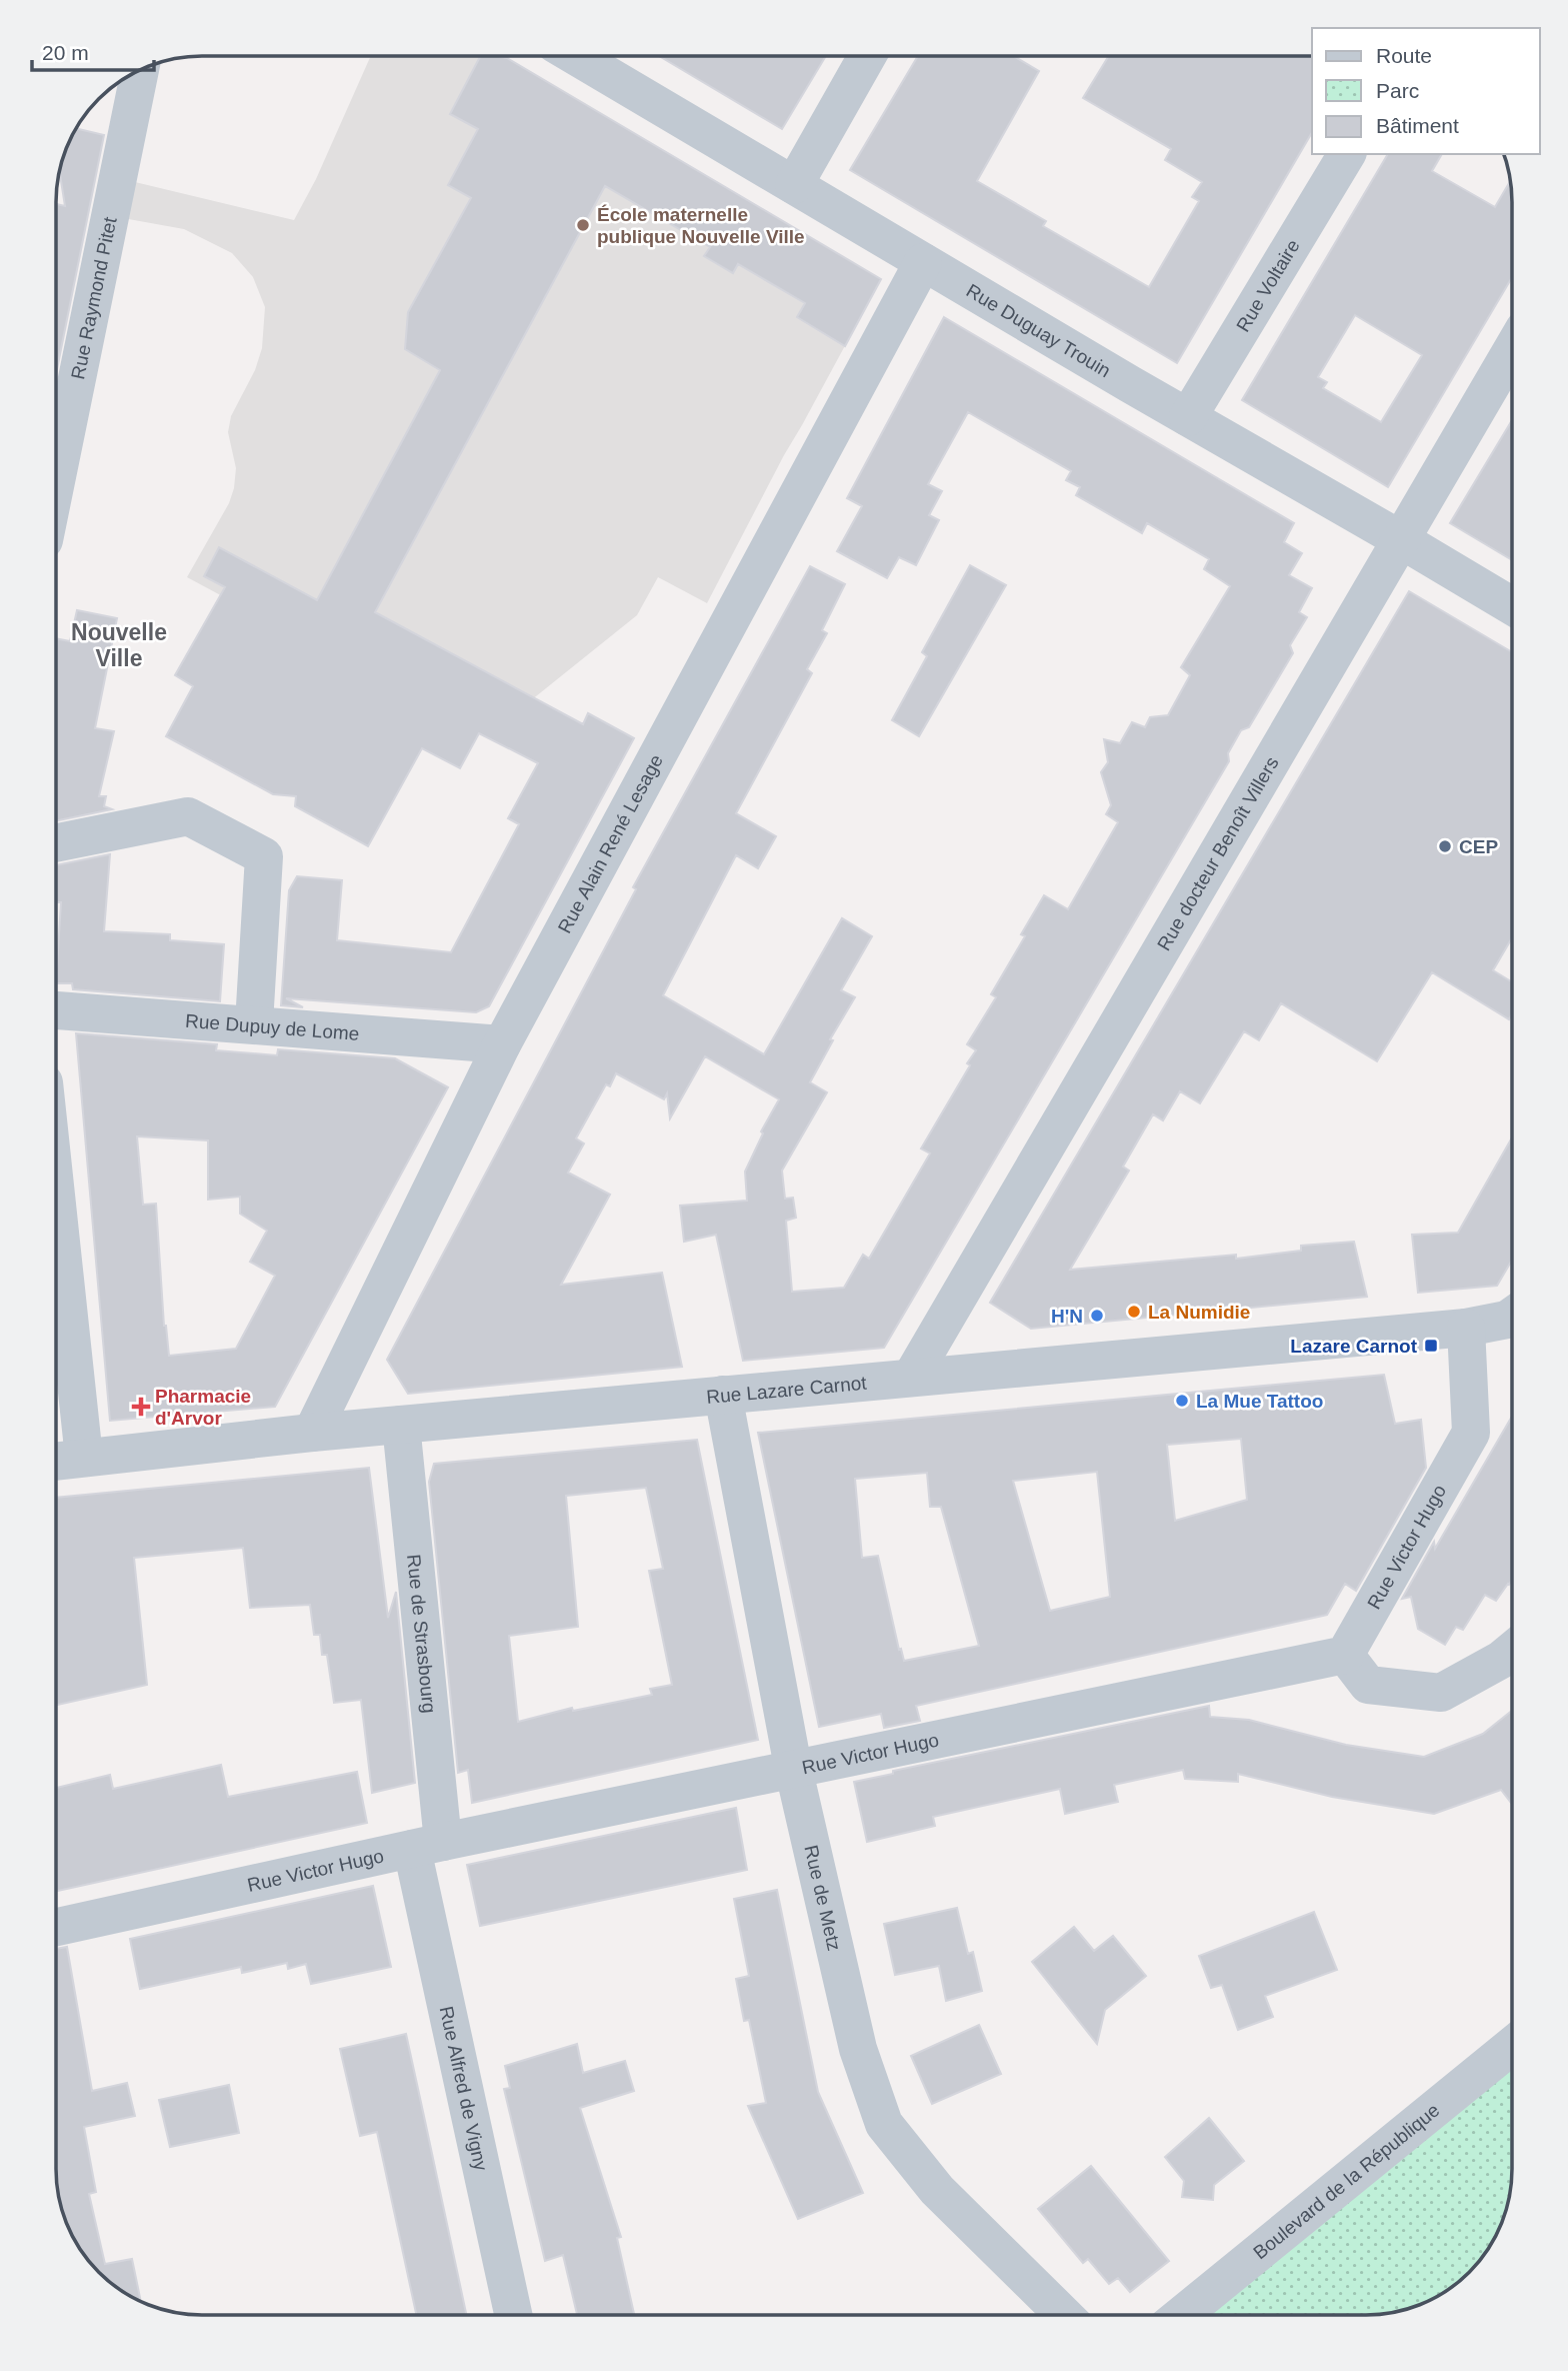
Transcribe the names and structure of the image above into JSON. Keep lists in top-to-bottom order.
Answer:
{
  "streets": {
    "street": [
      "Rue Voltaire",
      "Rue Raymond Pitet",
      "Rue Duguay Trouin",
      "Rue Alain René Lesage",
      "Rue docteur Benoît Villers",
      "Rue Dupuy de Lome",
      "Rue Lazare Carnot",
      "Rue Victor Hugo",
      "Rue de Strasbourg",
      "Rue de Metz",
      "Rue Alfred de Vigny",
      "Boulevard de la République"
    ]
  },
  "crossings": [
    ["Rue Voltaire", "Rue Duguay Trouin"],
    ["Rue Duguay Trouin", "Rue Alain René Lesage"],
    ["Rue Duguay Trouin", "Rue docteur Benoît Villers"],
    ["Rue Alain René Lesage", "Rue Dupuy de Lome"],
    ["Rue Alain René Lesage", "Rue Lazare Carnot"],
    ["Rue docteur Benoît Villers", "Rue Lazare Carnot"],
    ["Rue Lazare Carnot", "Rue Victor Hugo"],
    ["Rue Lazare Carnot", "Rue de Strasbourg"],
    ["Rue Lazare Carnot", "Rue de Metz"],
    ["Rue Victor Hugo", "Rue de Strasbourg"],
    ["Rue Victor Hugo", "Rue de Metz"],
    ["Rue Victor Hugo", "Rue Alfred de Vigny"],
    ["Rue de Strasbourg", "Rue Alfred de Vigny"]
  ],
  "districts": ["Nouvelle Ville"],
  "places": {
    "other": [
      "École maternelle publique Nouvelle Ville",
      "CEP",
      "La Numidie",
      "H'N",
      "La Mue Tattoo"
    ],
    "transit": ["Lazare Carnot"],
    "health": ["Pharmacie d'Arvor"]
  },
  "legend": ["Route", "Parc", "Bâtiment"],
  "scale_bar": "20 m"
}
